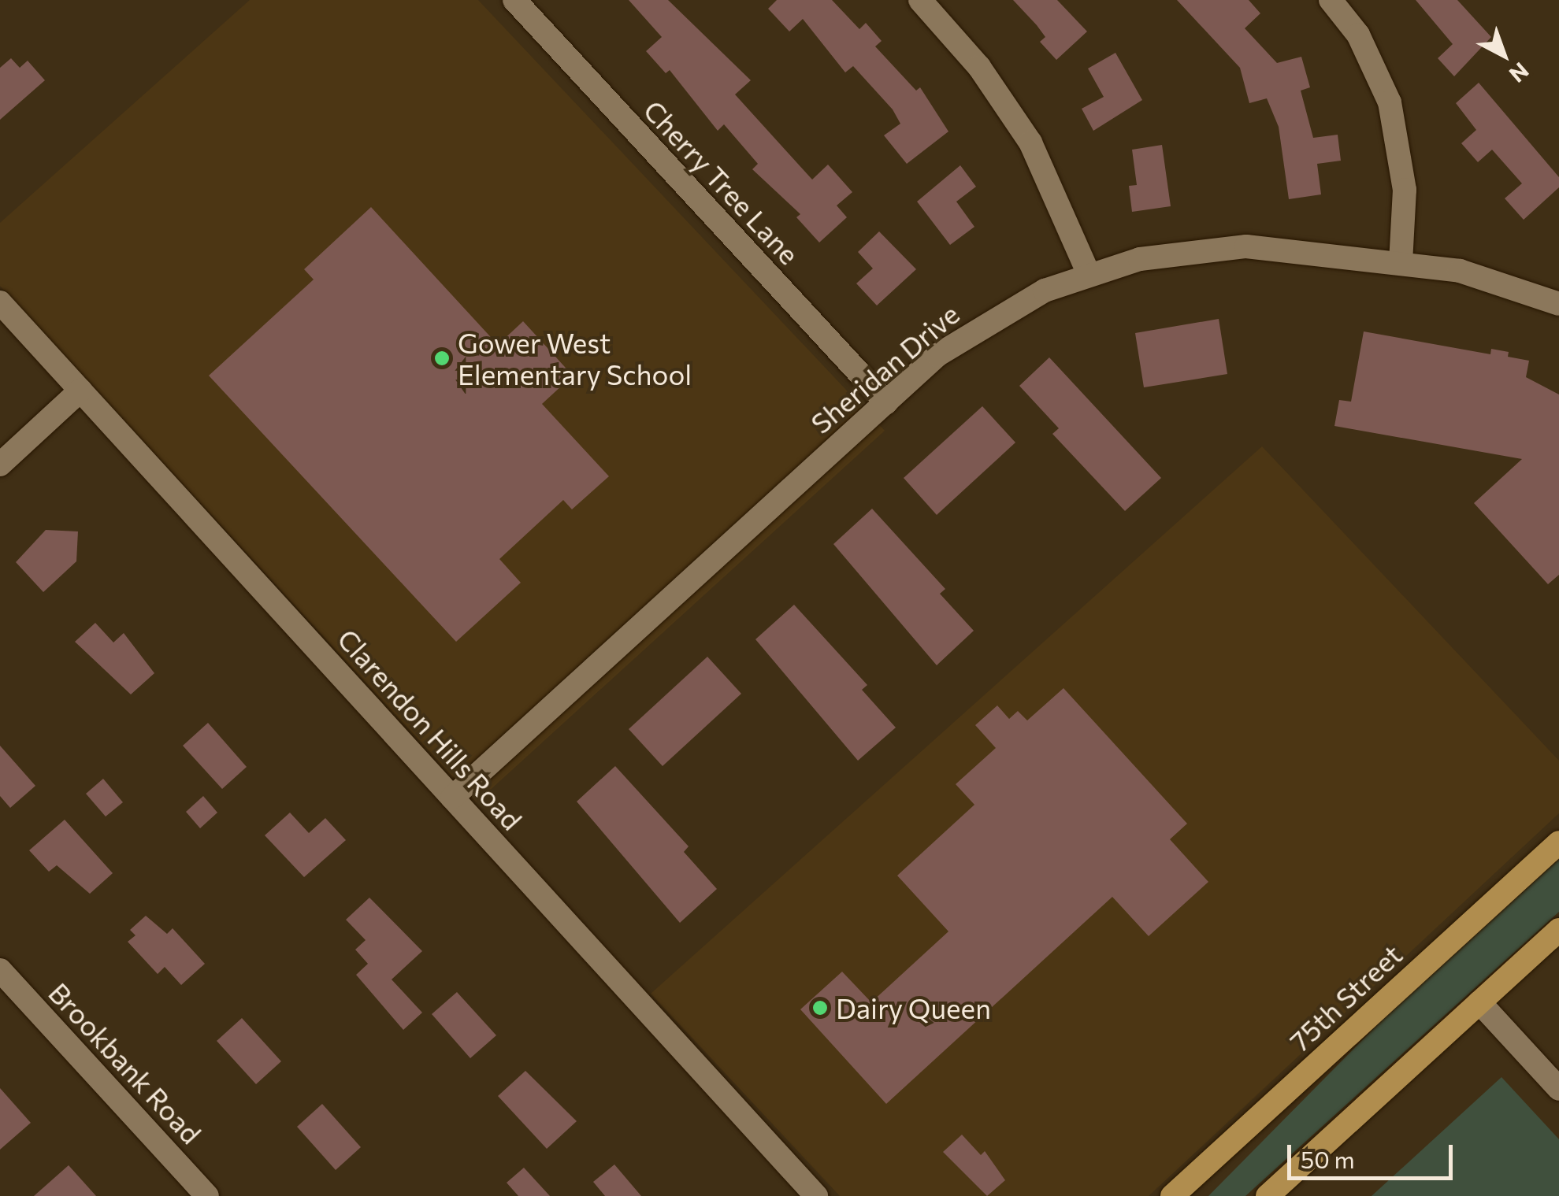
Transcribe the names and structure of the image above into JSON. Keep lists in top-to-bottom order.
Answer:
{
  "streets": {
    "main road": ["75th Street"],
    "street": [
      "Cherry Tree Lane",
      "Sheridan Drive",
      "Clarendon Hills Road",
      "Brookbank Road"
    ]
  },
  "crossings": [
    ["Cherry Tree Lane", "Sheridan Drive"],
    ["Sheridan Drive", "Clarendon Hills Road"]
  ],
  "places": ["Gower West Elementary School", "Dairy Queen"],
  "scale_bar": "50 m",
  "north": "bottom right"
}
